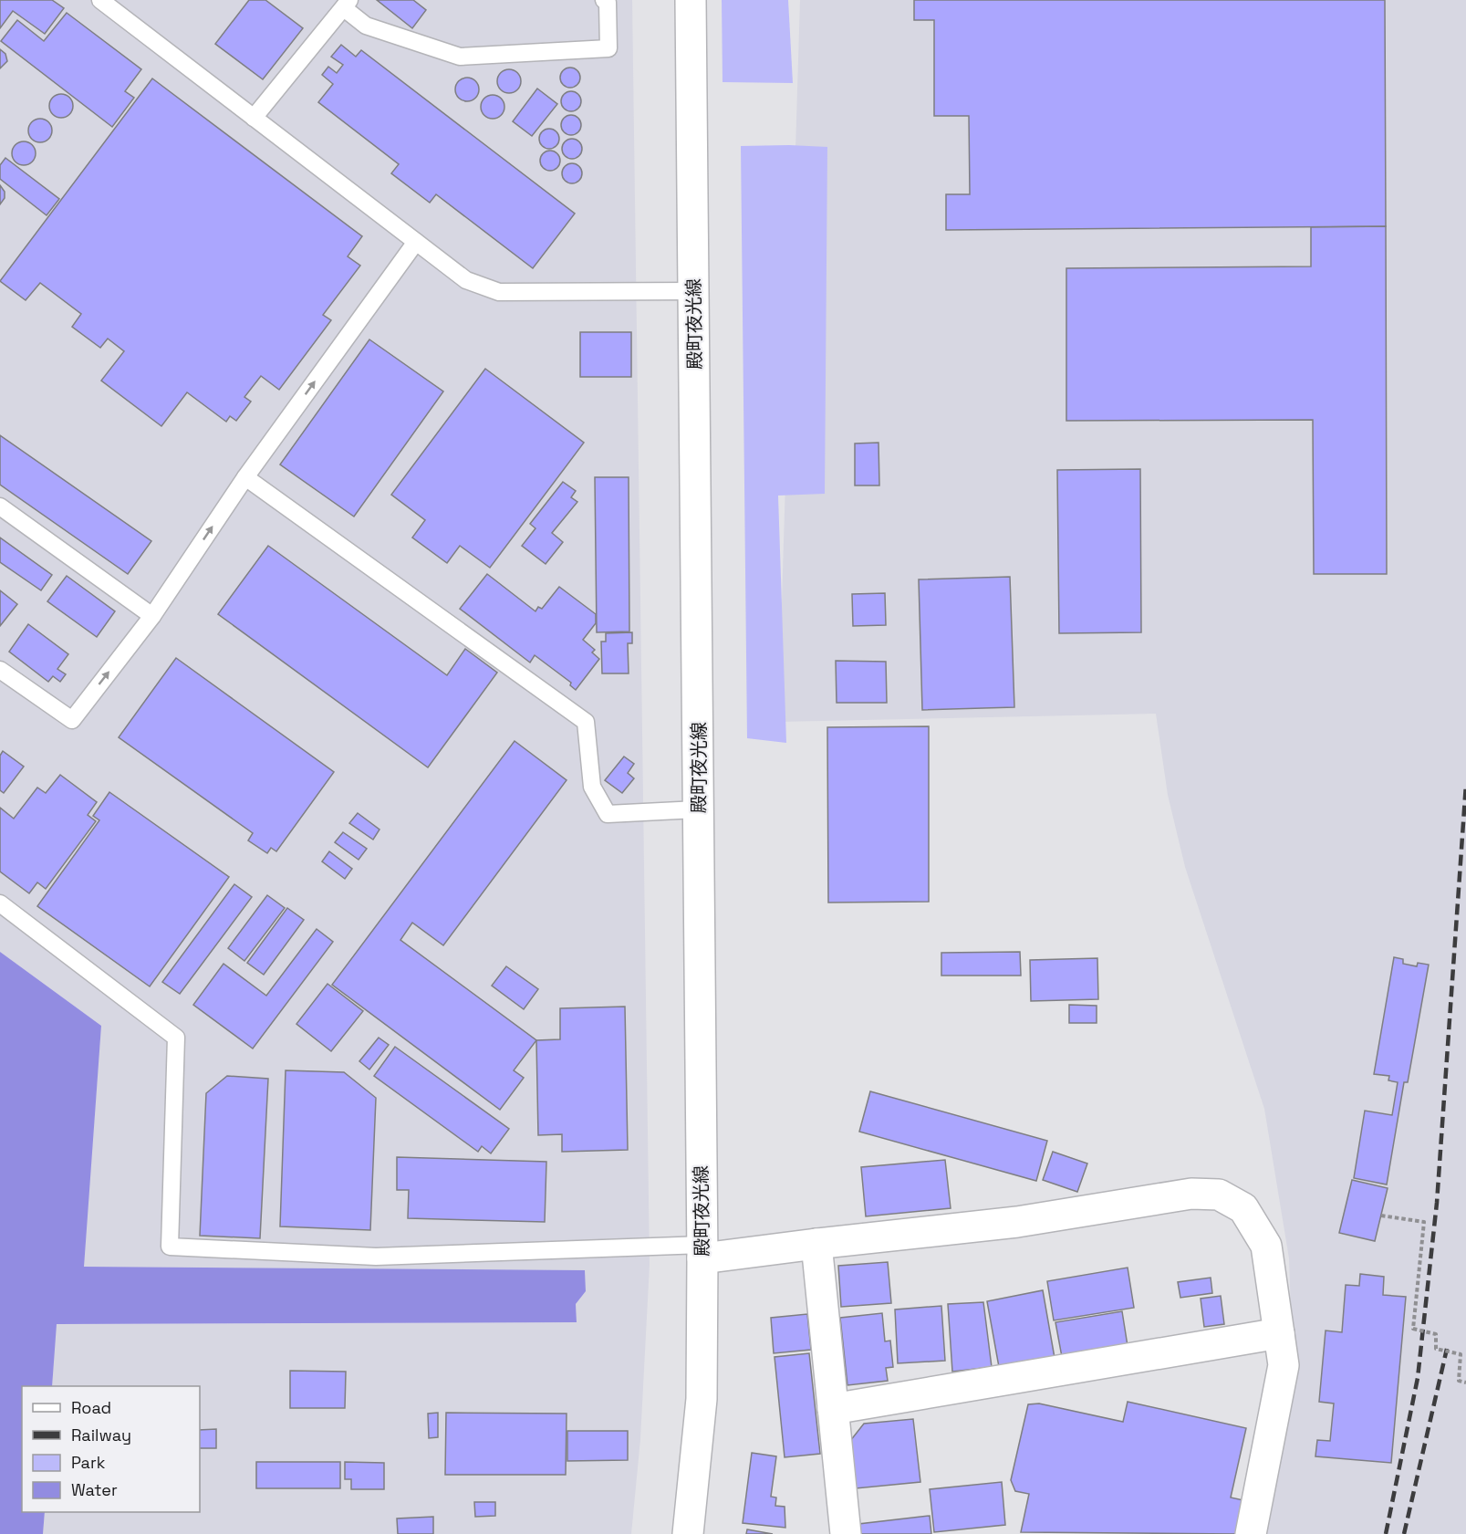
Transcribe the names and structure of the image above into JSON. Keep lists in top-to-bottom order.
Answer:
{
  "streets": {
    "street": ["殿町夜光線"]
  },
  "legend": [
    "Road",
    "Railway",
    "Park",
    "Water"
  ]
}
